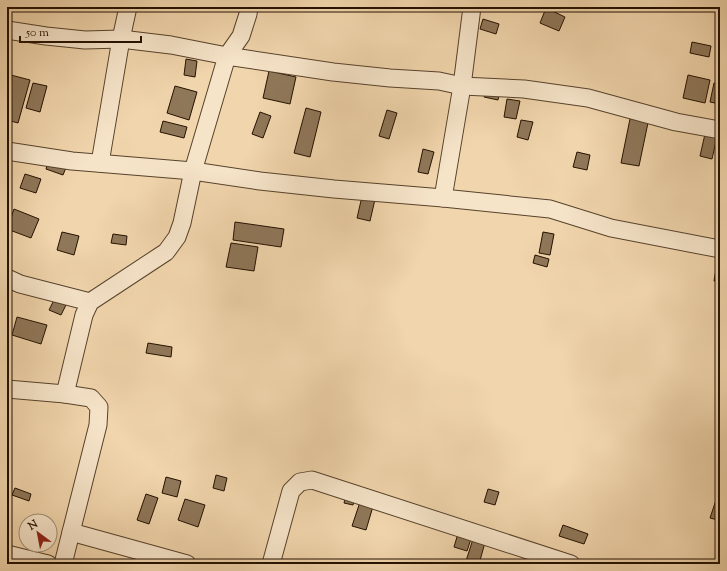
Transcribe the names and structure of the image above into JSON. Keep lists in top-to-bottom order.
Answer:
{
  "scale_bar": "50 m",
  "north": "top left"
}
